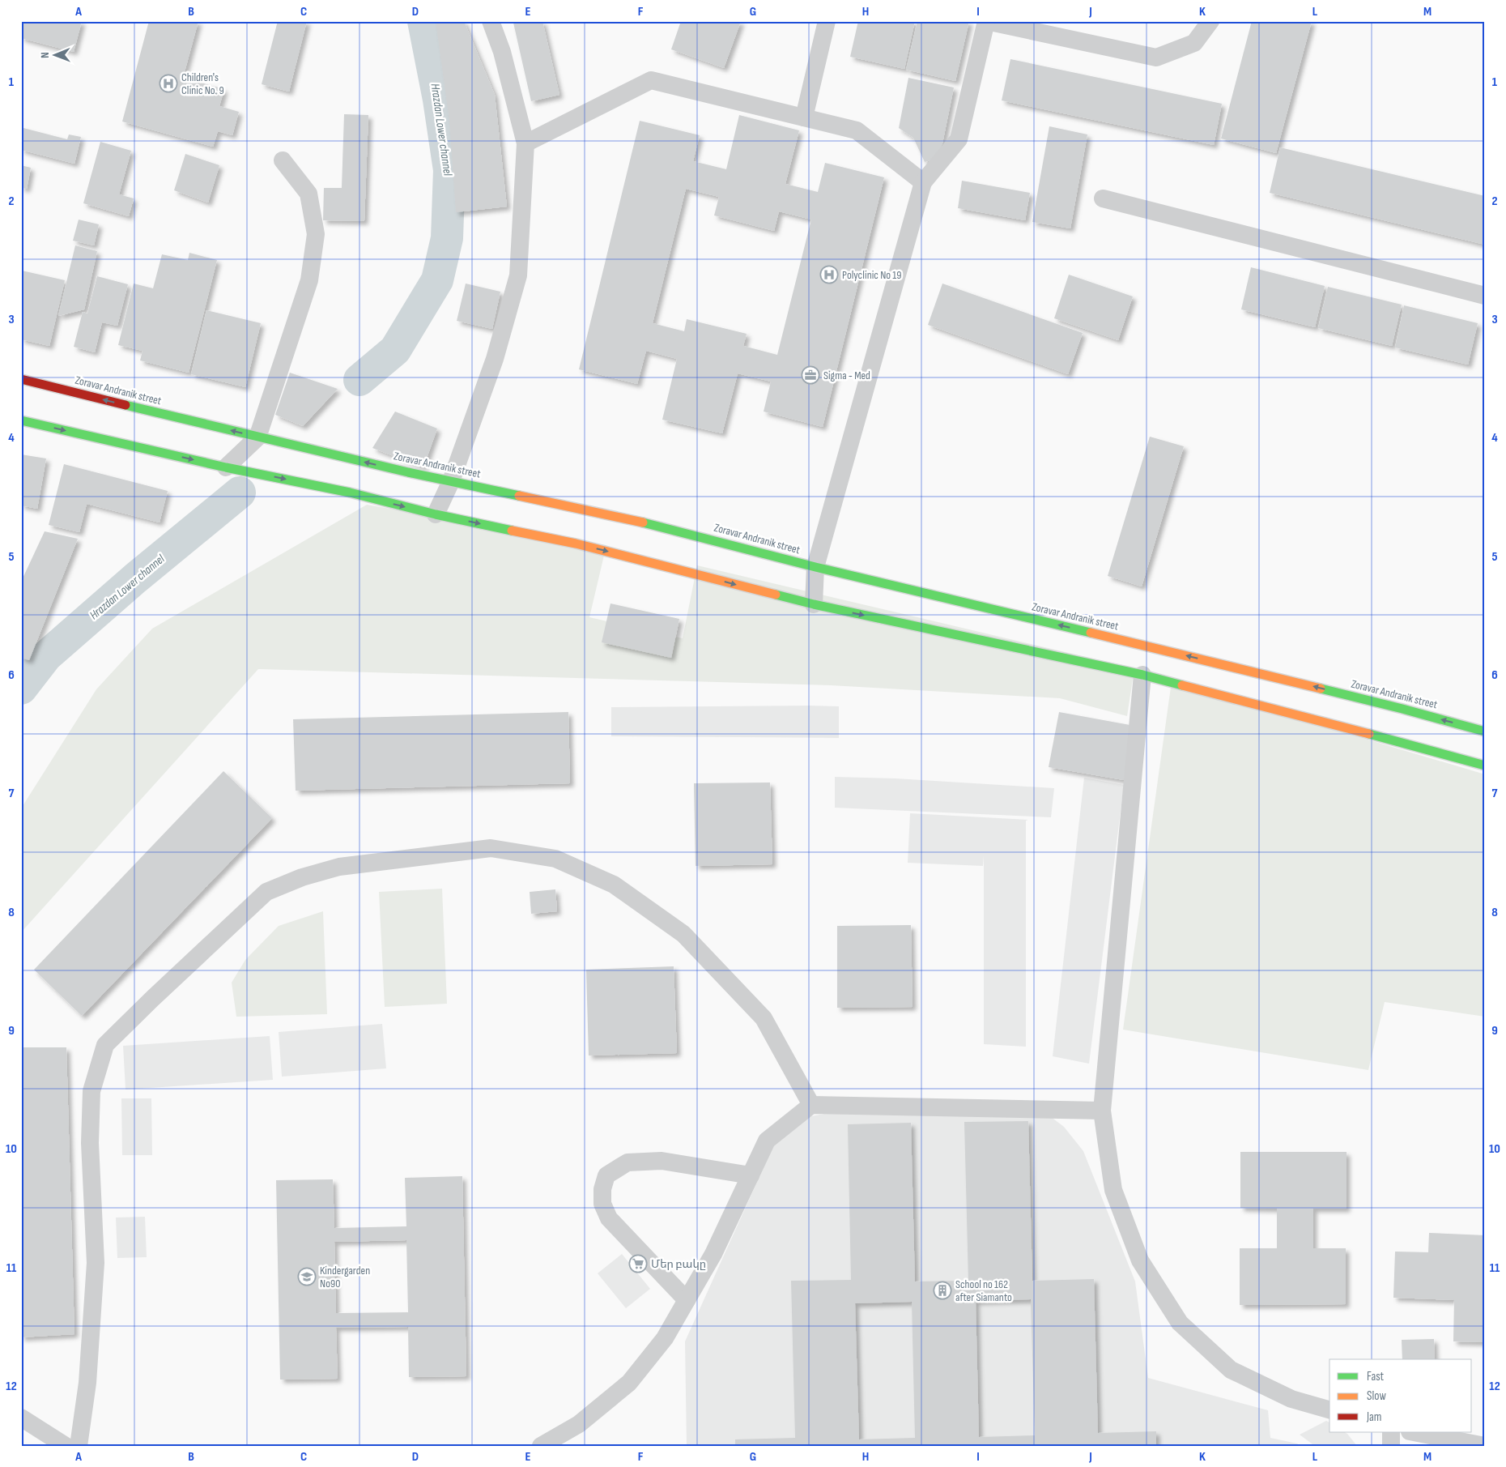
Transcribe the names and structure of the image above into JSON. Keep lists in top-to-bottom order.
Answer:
{
  "streets": {
    "main road": ["Zoravar Andranik street"]
  },
  "water": ["Hrazdan Lower channel"],
  "places": {
    "hospital": ["Children's Clinic No. 9", "Polyclinic No 19"],
    "office": ["Sigma - Med"],
    "supermarket": ["Մեր բակը"],
    "school or university": ["Kindergarden No90"],
    "building": ["School no 162 after Siamanto"]
  },
  "legend": ["Fast", "Slow", "Jam"],
  "north": "left",
  "grid": {
    "columns": [
      "A",
      "B",
      "C",
      "D",
      "E",
      "F",
      "G",
      "H",
      "I",
      "J",
      "K",
      "L",
      "M"
    ],
    "rows": [
      "1",
      "2",
      "3",
      "4",
      "5",
      "6",
      "7",
      "8",
      "9",
      "10",
      "11",
      "12"
    ]
  }
}
